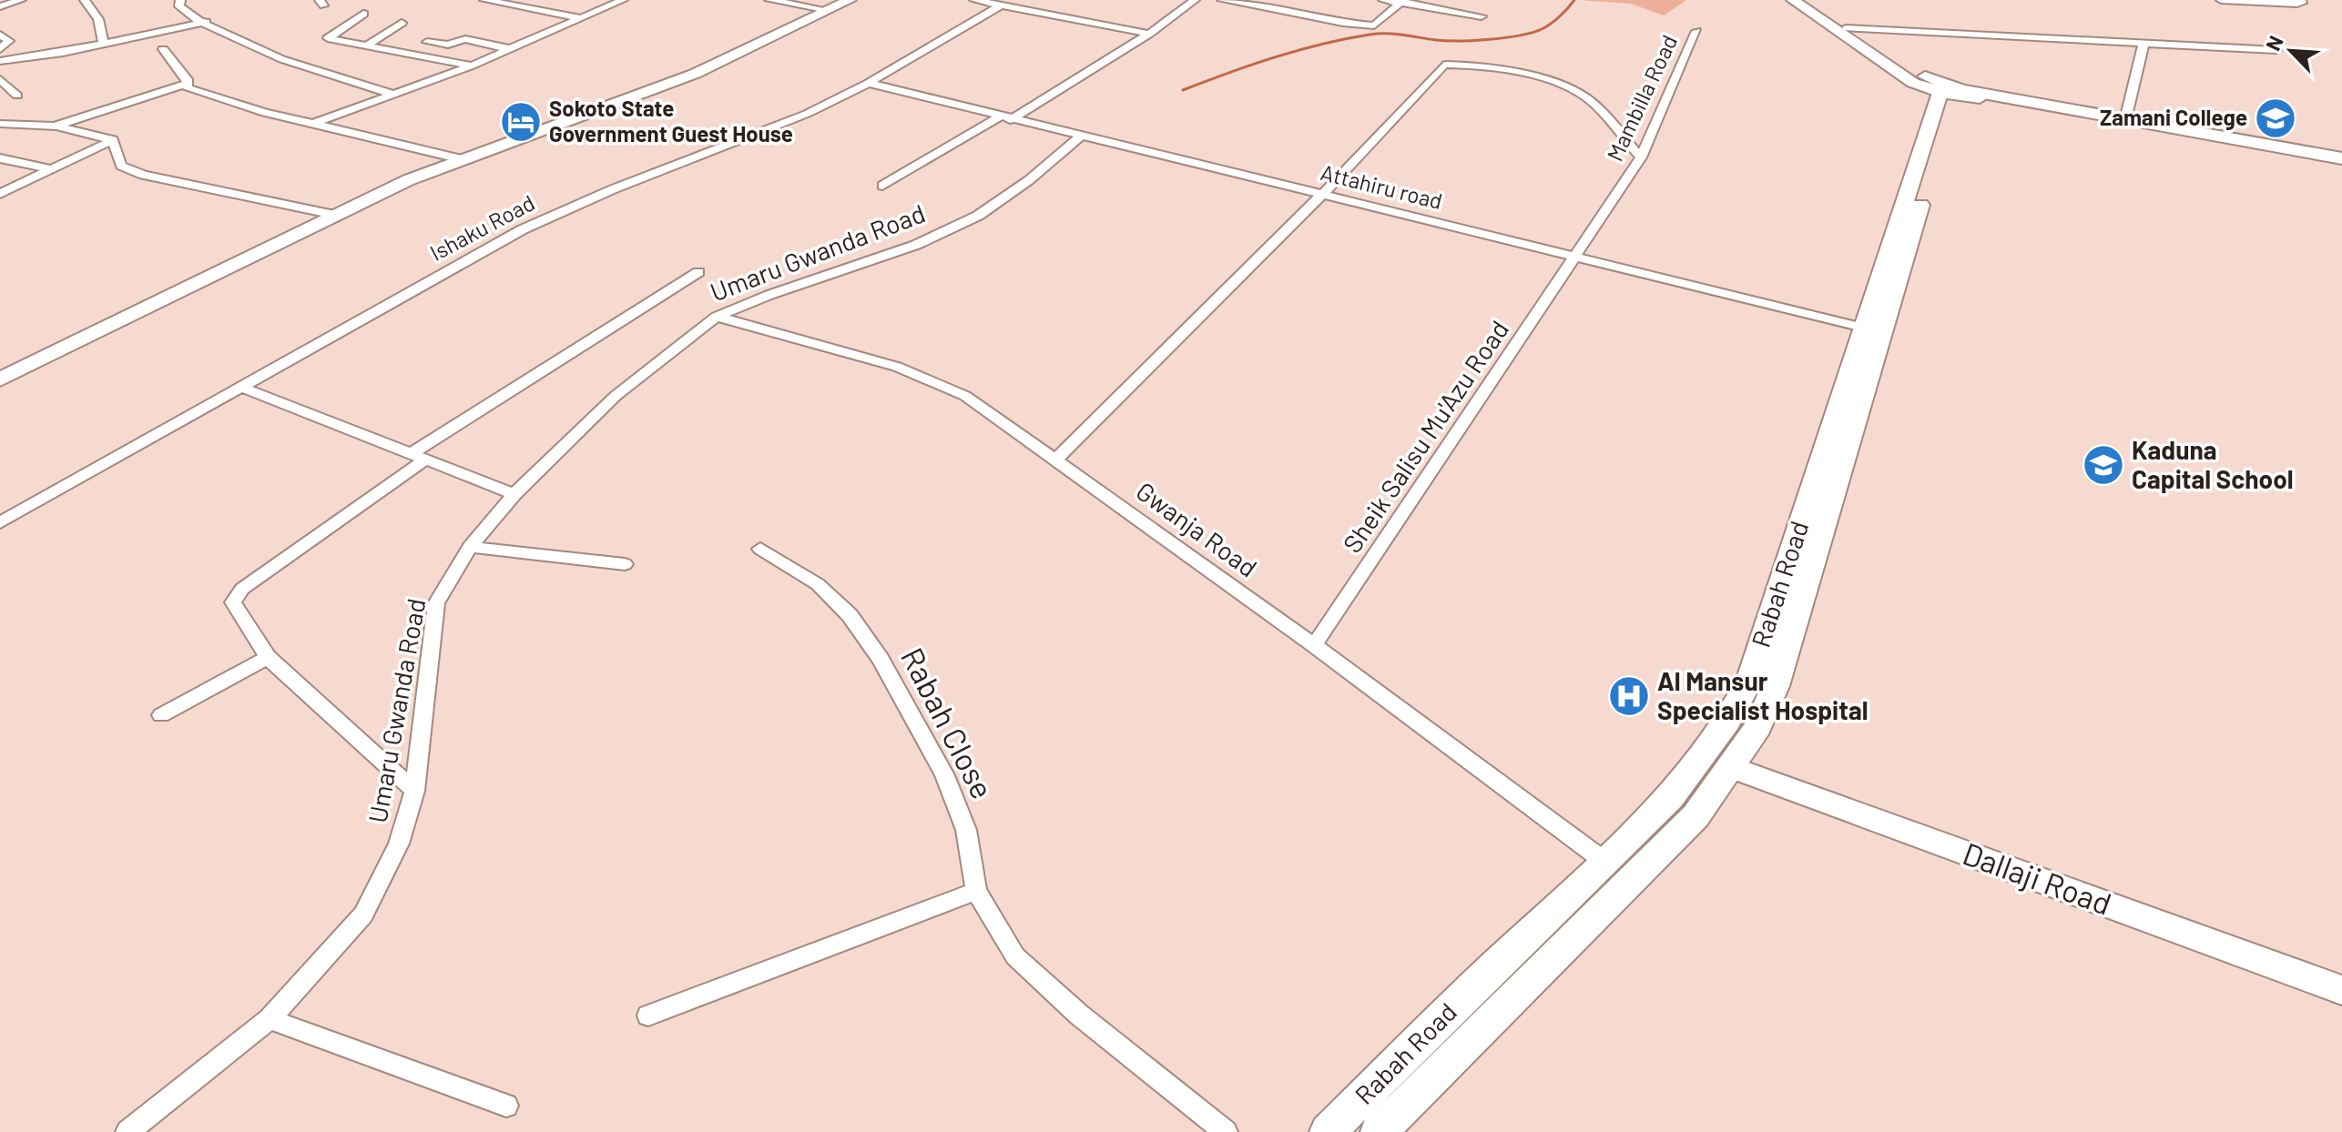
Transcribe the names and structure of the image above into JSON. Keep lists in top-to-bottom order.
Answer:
{
  "streets": {
    "main road": ["Rabah Road"],
    "street": [
      "Mambilla Road",
      "Attahiru road",
      "Ishaku Road",
      "Umaru Gwanda Road",
      "Sheik Salisu Mu'Azu Road",
      "Gwanja Road",
      "Rabah Close",
      "Dallaji Road"
    ]
  },
  "crossings": [
    ["Mambilla Road", "Attahiru road"],
    ["Mambilla Road", "Sheik Salisu Mu'Azu Road"],
    ["Attahiru road", "Ishaku Road"],
    ["Attahiru road", "Umaru Gwanda Road"],
    ["Attahiru road", "Sheik Salisu Mu'Azu Road"],
    ["Attahiru road", "Rabah Road"],
    ["Umaru Gwanda Road", "Gwanja Road"],
    ["Sheik Salisu Mu'Azu Road", "Gwanja Road"],
    ["Gwanja Road", "Rabah Road"],
    ["Rabah Road", "Dallaji Road"]
  ],
  "places": {
    "school or university": ["Zamani College", "Kaduna Capital School"],
    "hotel": ["Sokoto State Government Guest House"],
    "hospital": ["Al Mansur Specialist Hospital"]
  },
  "north": "top left"
}
